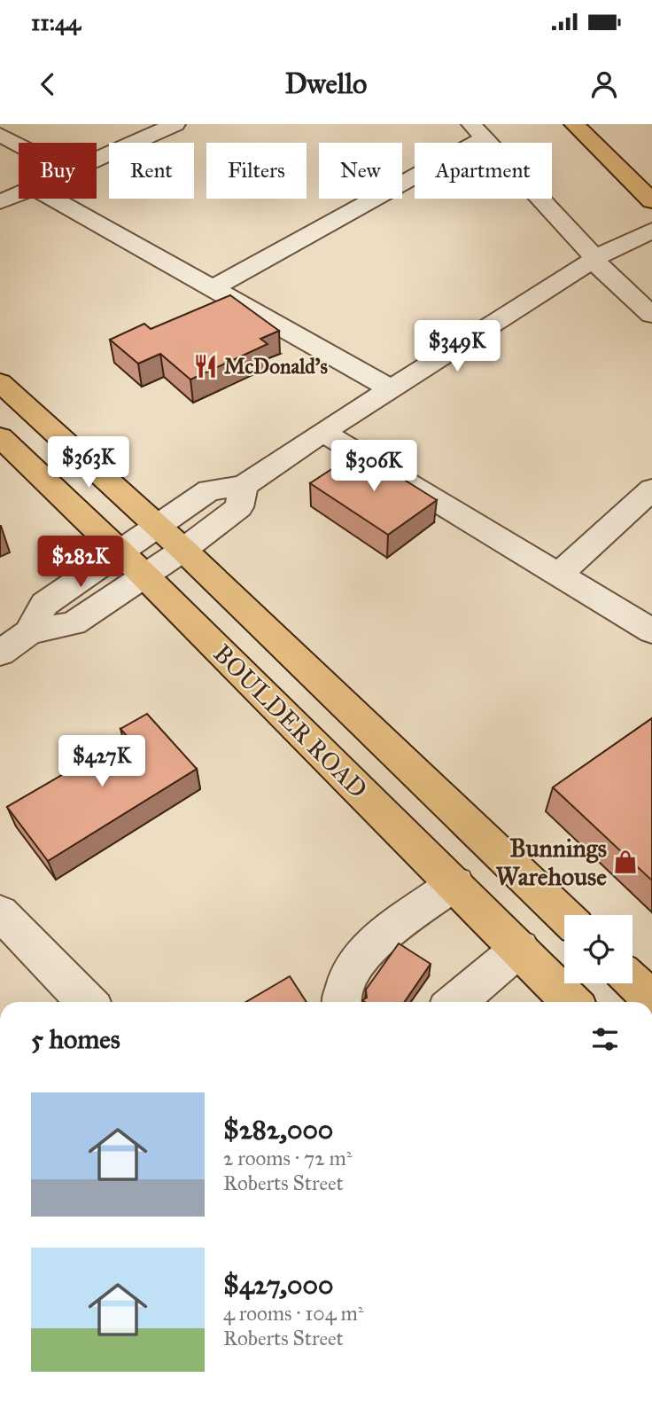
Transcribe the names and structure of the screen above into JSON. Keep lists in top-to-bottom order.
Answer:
{
  "streets": {
    "main road": ["BOULDER ROAD"]
  },
  "places": {
    "restaurant": ["McDonald's"],
    "shop": ["Bunnings Warehouse"]
  },
  "page": {
    "status": "11:44",
    "header": "Dwello",
    "chip": [
      "Buy",
      "Rent",
      "Filters",
      "New",
      "Apartment"
    ],
    "price": [
      "$349K",
      "$363K",
      "$306K",
      "$282K",
      "$427K"
    ],
    "heading": "5 homes",
    "list": [
      {
        "name": "$282,000",
        "note": "2 rooms · 72 m² · Roberts Street"
      },
      {
        "name": "$427,000",
        "note": "4 rooms · 104 m² · Roberts Street"
      }
    ]
  }
}
